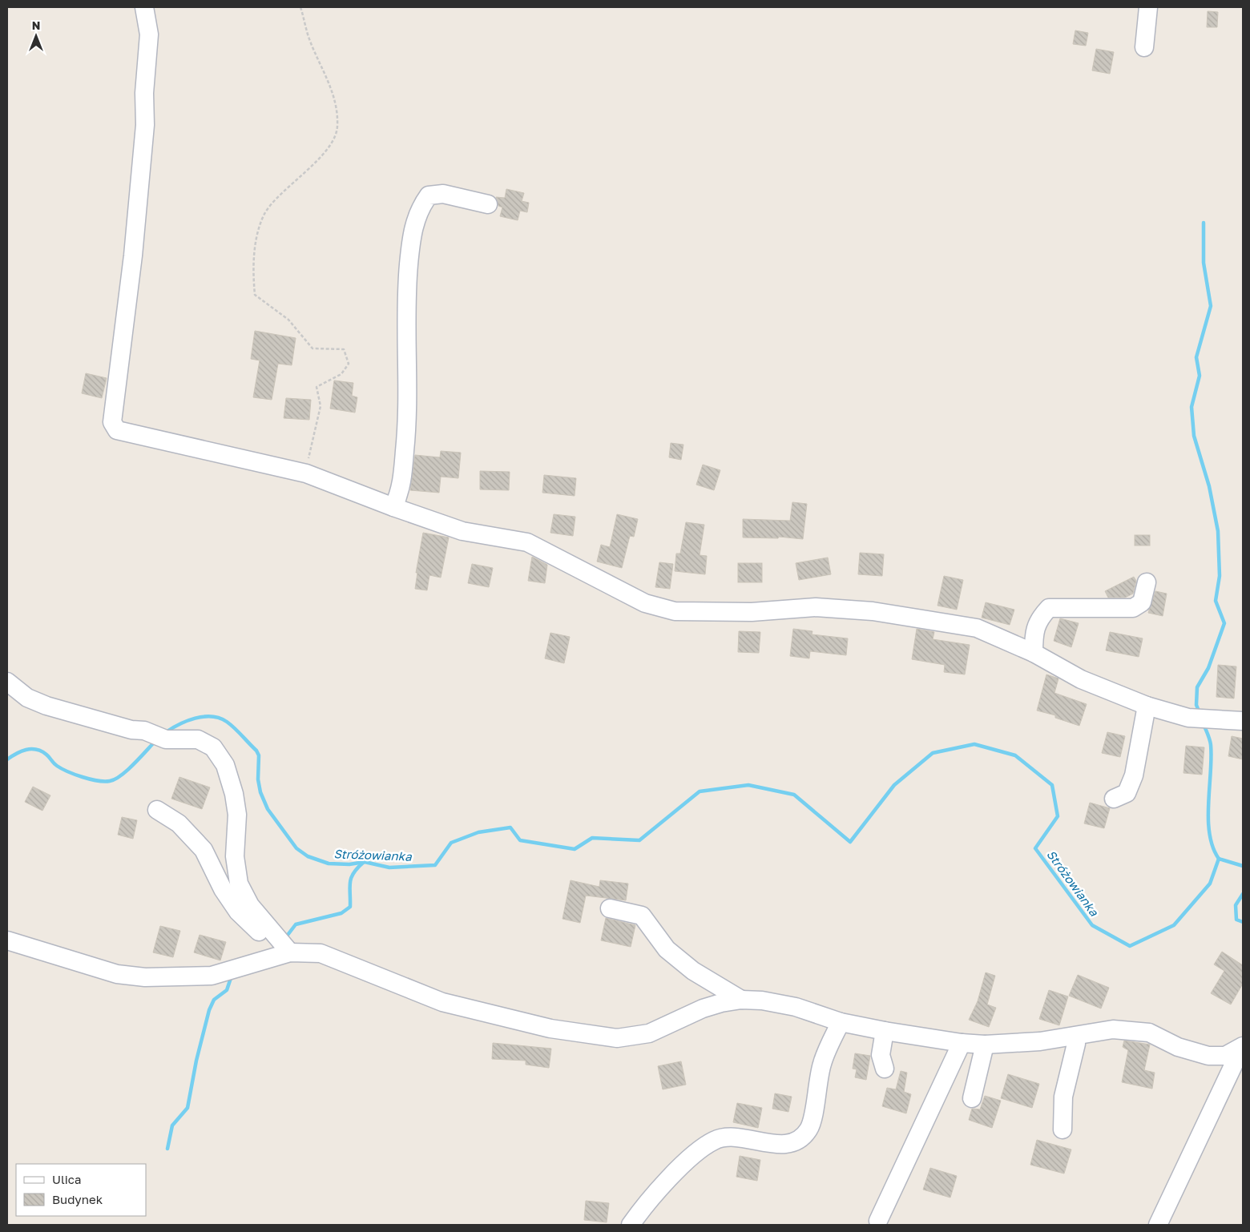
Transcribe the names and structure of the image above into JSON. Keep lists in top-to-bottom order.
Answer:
{
  "water": ["Stróżowianka"],
  "legend": ["Ulica", "Budynek"],
  "north": "top"
}
